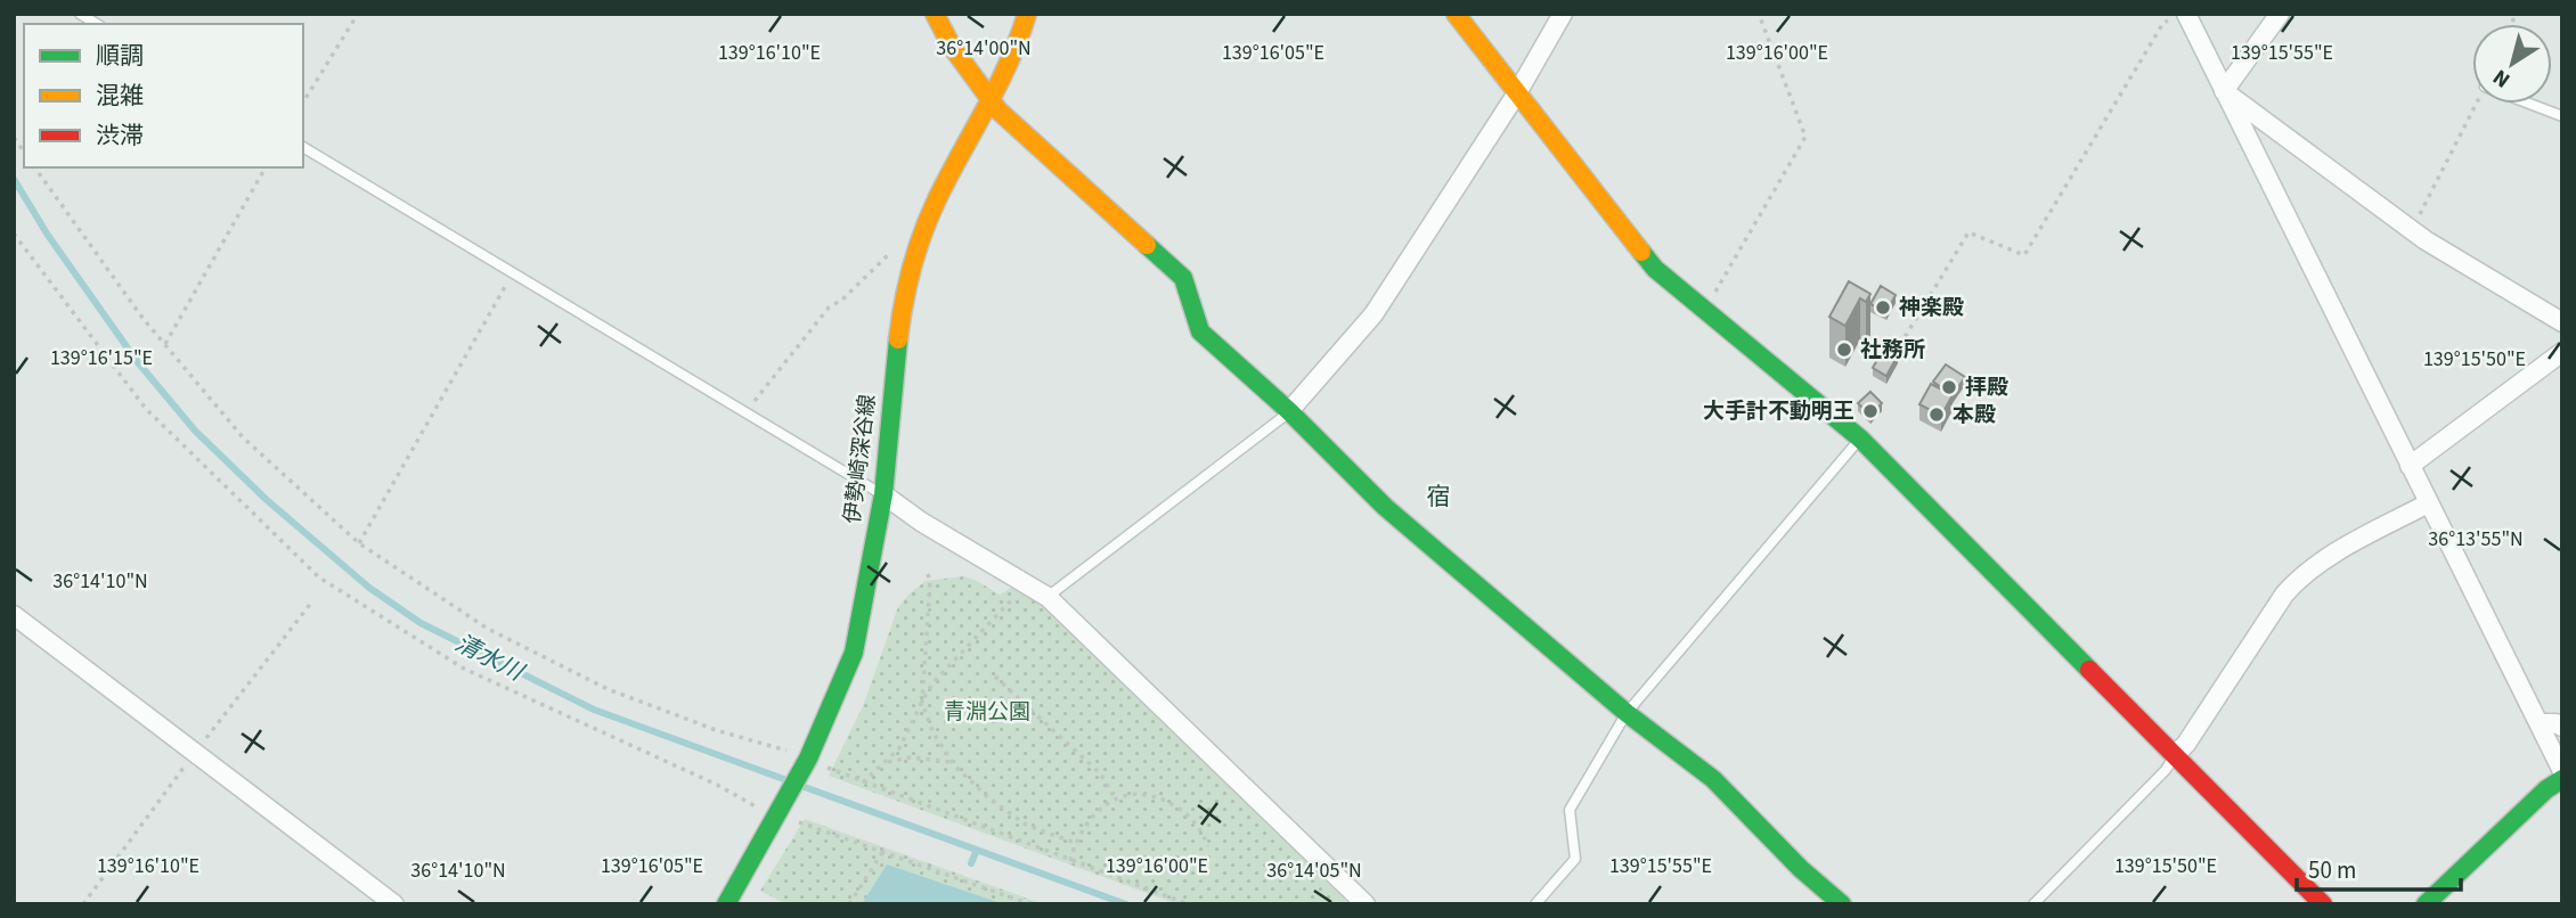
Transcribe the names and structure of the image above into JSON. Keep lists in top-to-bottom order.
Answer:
{
  "streets": {
    "street": ["伊勢崎深谷線"]
  },
  "districts": ["宿"],
  "water": ["清水川"],
  "parks": ["青淵公園"],
  "places": [
    "神楽殿",
    "社務所",
    "拝殿",
    "大手計不動明王",
    "本殿"
  ],
  "legend": ["順調", "混雑", "渋滞"],
  "scale_bar": "50 m",
  "north": "bottom left",
  "coordinates": [
    "36°14'00\"N",
    "139°16'10\"E",
    "139°16'05\"E",
    "139°16'00\"E",
    "139°15'55\"E",
    "139°16'15\"E",
    "139°15'50\"E",
    "36°13'55\"N",
    "36°14'10\"N",
    "36°14'05\"N"
  ]
}
